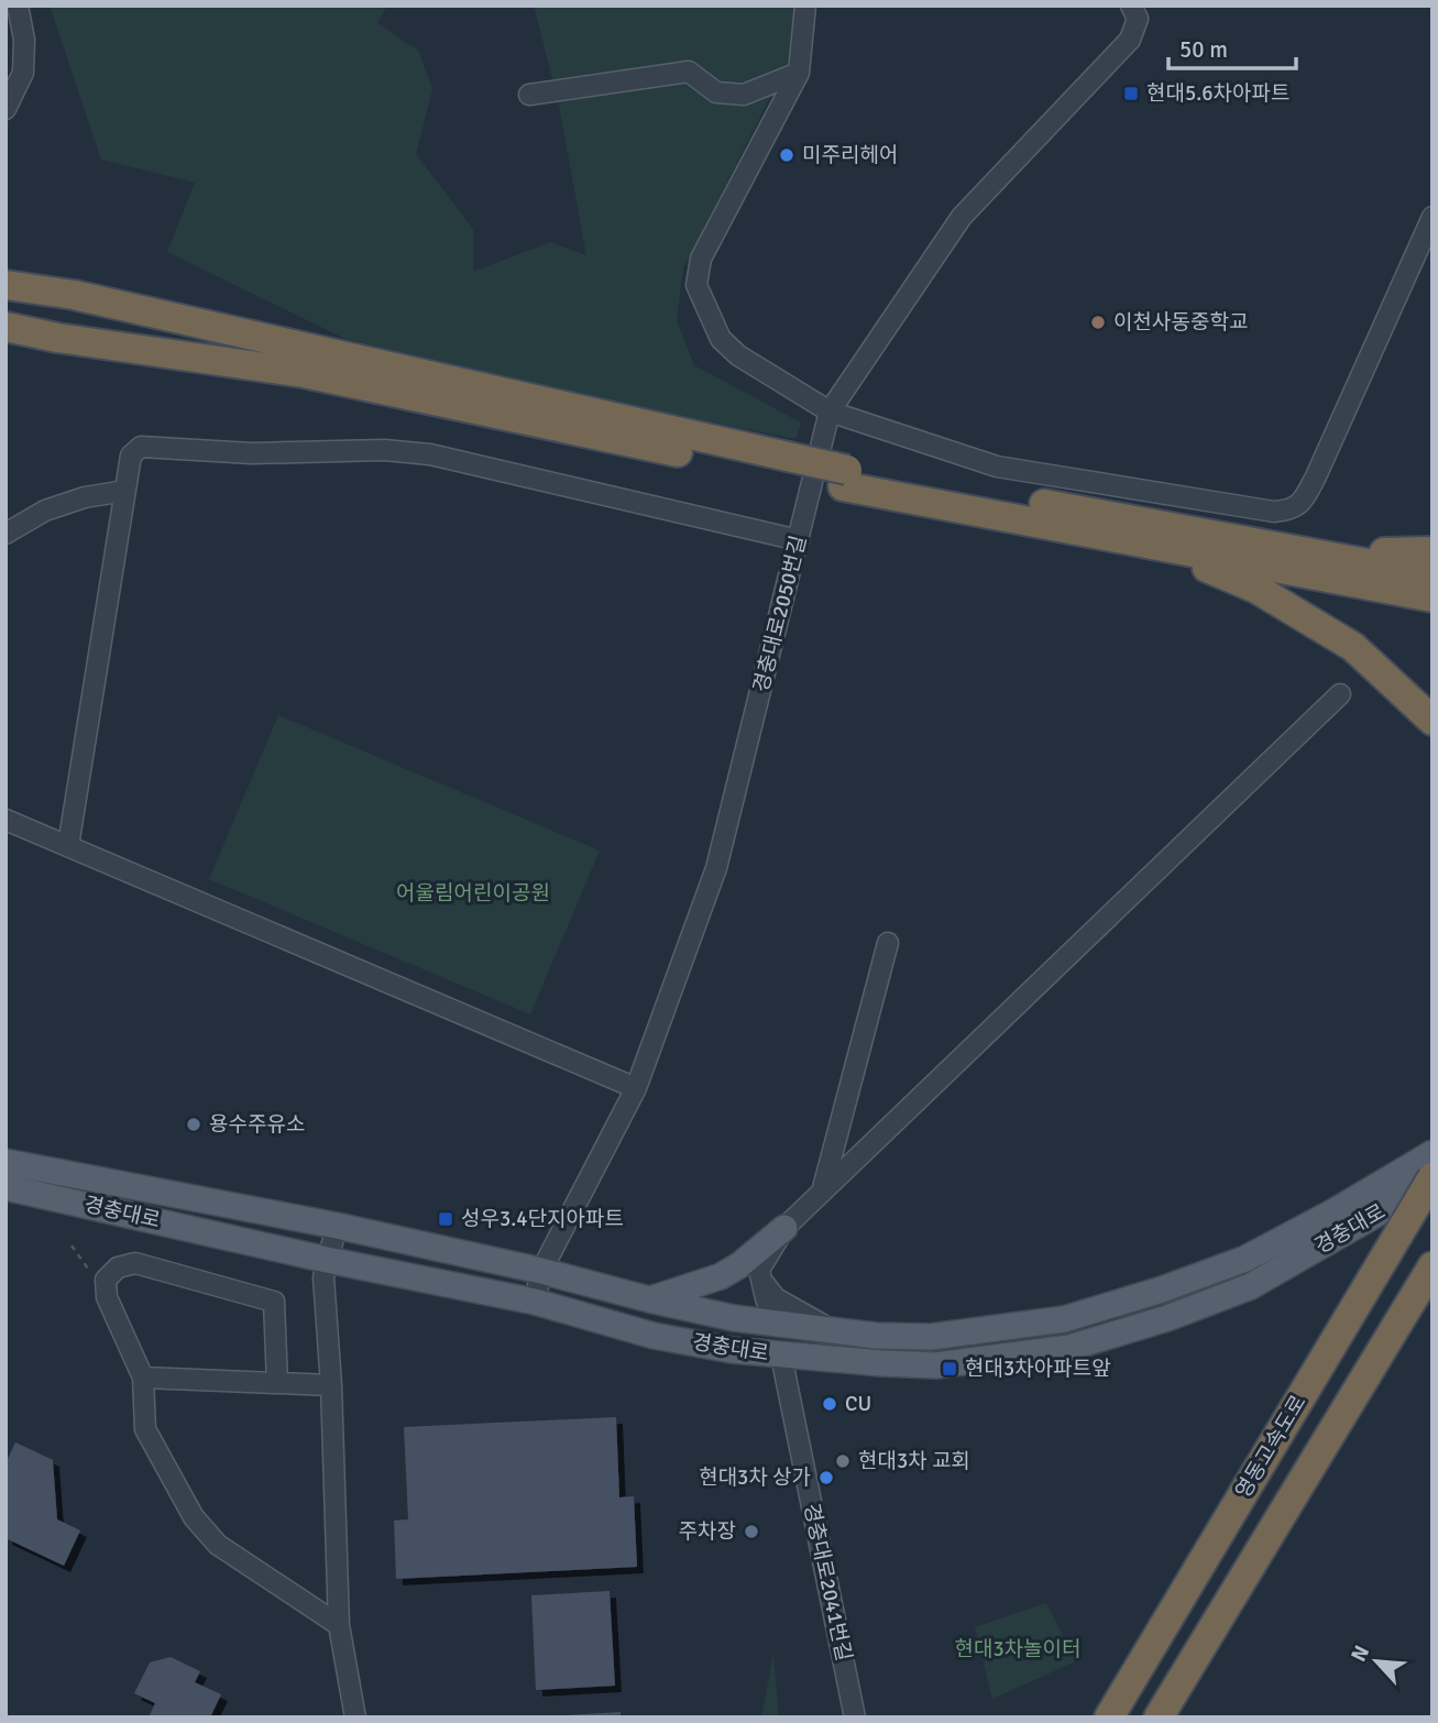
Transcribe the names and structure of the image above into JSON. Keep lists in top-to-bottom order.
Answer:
{
  "streets": {
    "highway": ["영동고속도로"],
    "main road": ["경충대로"],
    "street": ["경충대로2050번길", "경충대로2041번길"]
  },
  "crossings": [
    ["경충대로2050번길", "경충대로"],
    ["경충대로", "영동고속도로"],
    ["경충대로", "경충대로2041번길"]
  ],
  "parks": ["어울림어린이공원", "현대3차놀이터"],
  "places": {
    "transit": ["현대5.6차아파트", "성우3.4단지아파트", "현대3차아파트앞"],
    "other": [
      "미주리헤어",
      "이천사동중학교",
      "용수주유소",
      "CU",
      "현대3차 교회",
      "현대3차 상가",
      "주차장"
    ]
  },
  "scale_bar": "50 m",
  "north": "top left"
}
